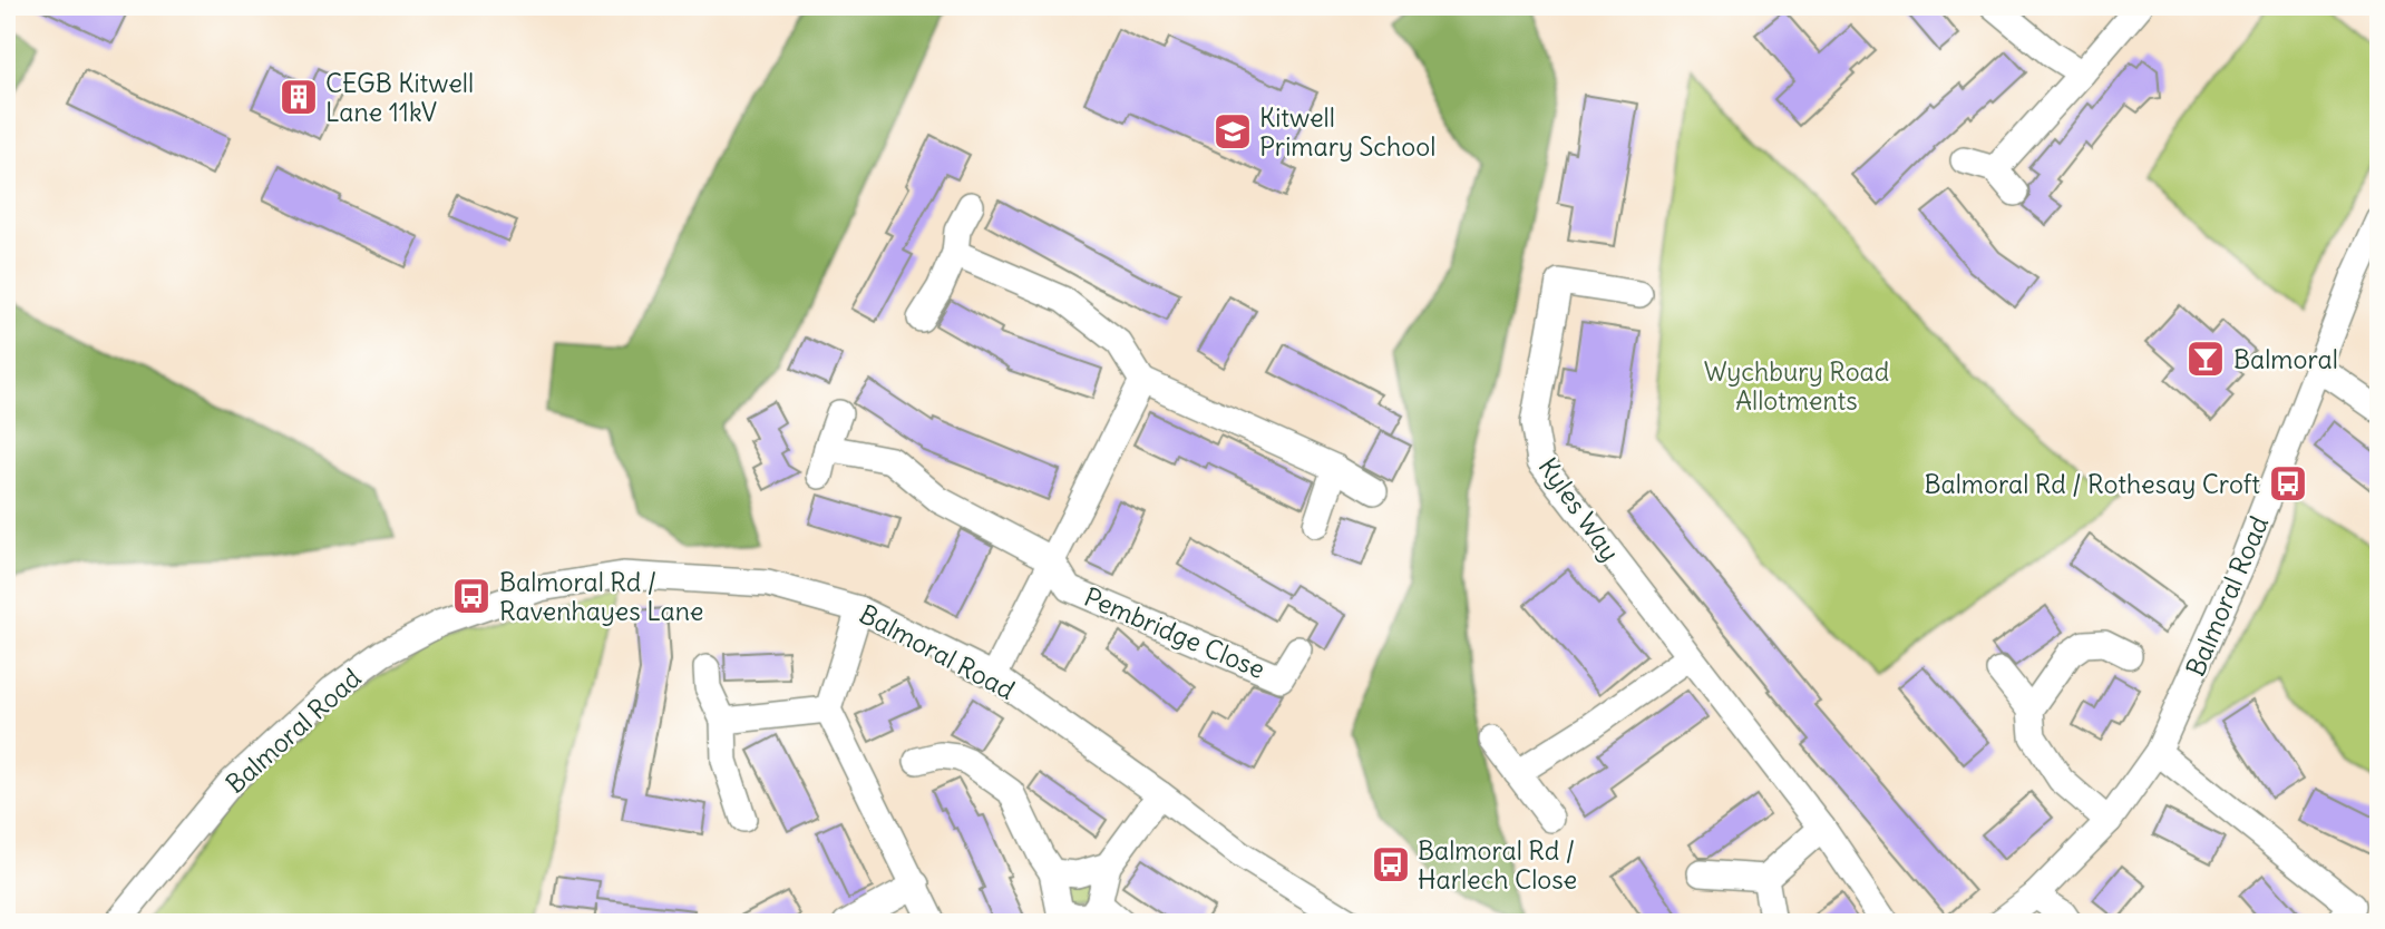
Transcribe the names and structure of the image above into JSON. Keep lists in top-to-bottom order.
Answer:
{
  "streets": {
    "street": ["Kyles Way", "Balmoral Road", "Pembridge Close"]
  },
  "parks": ["Wychbury Road Allotments"],
  "places": {
    "building": ["CEGB Kitwell Lane 11kV"],
    "school or university": ["Kitwell Primary School"],
    "bar": ["Balmoral"],
    "bus stop": ["Balmoral Rd / Rothesay Croft", "Balmoral Rd / Ravenhayes Lane", "Balmoral Rd / Harlech Close"]
  }
}
